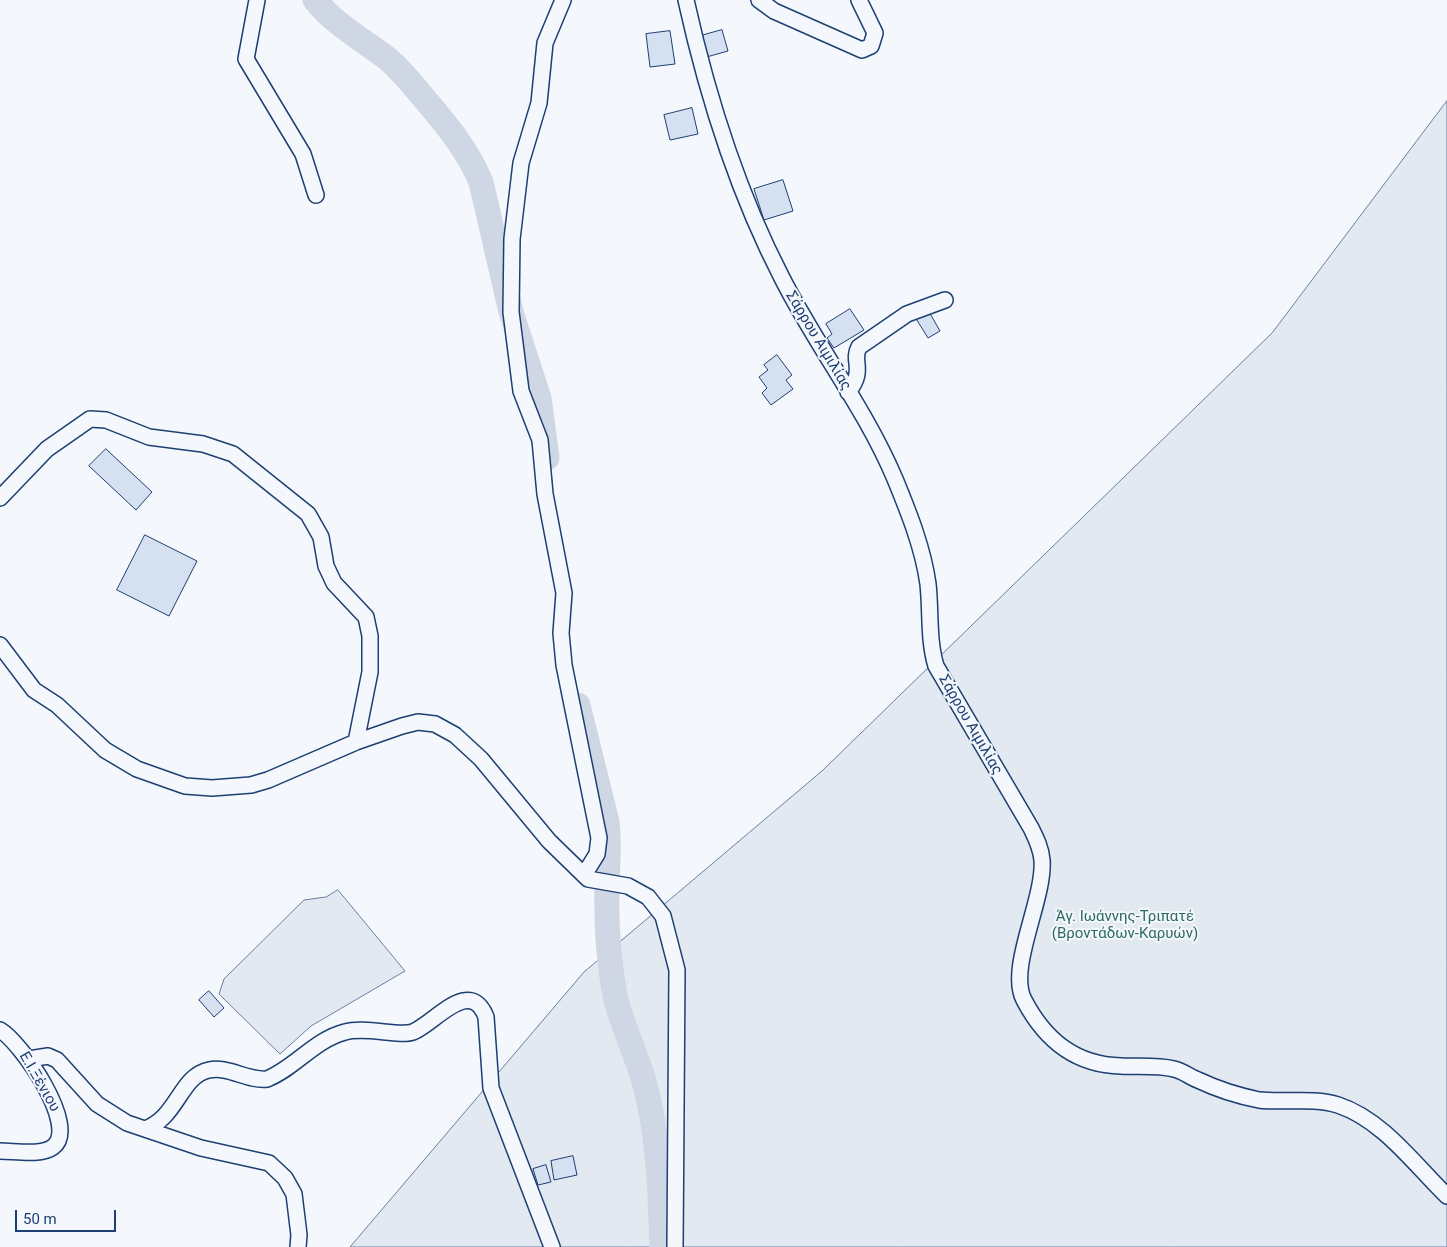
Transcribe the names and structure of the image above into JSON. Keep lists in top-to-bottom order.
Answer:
{
  "streets": {
    "street": ["Σάρρου Αιμιλίας", "Ε.Ι.Ξένιου"]
  },
  "parks": ["Άγ. Ιωάννης-Τριπατέ (Βροντάδων-Καρυών)"],
  "scale_bar": "50 m"
}
